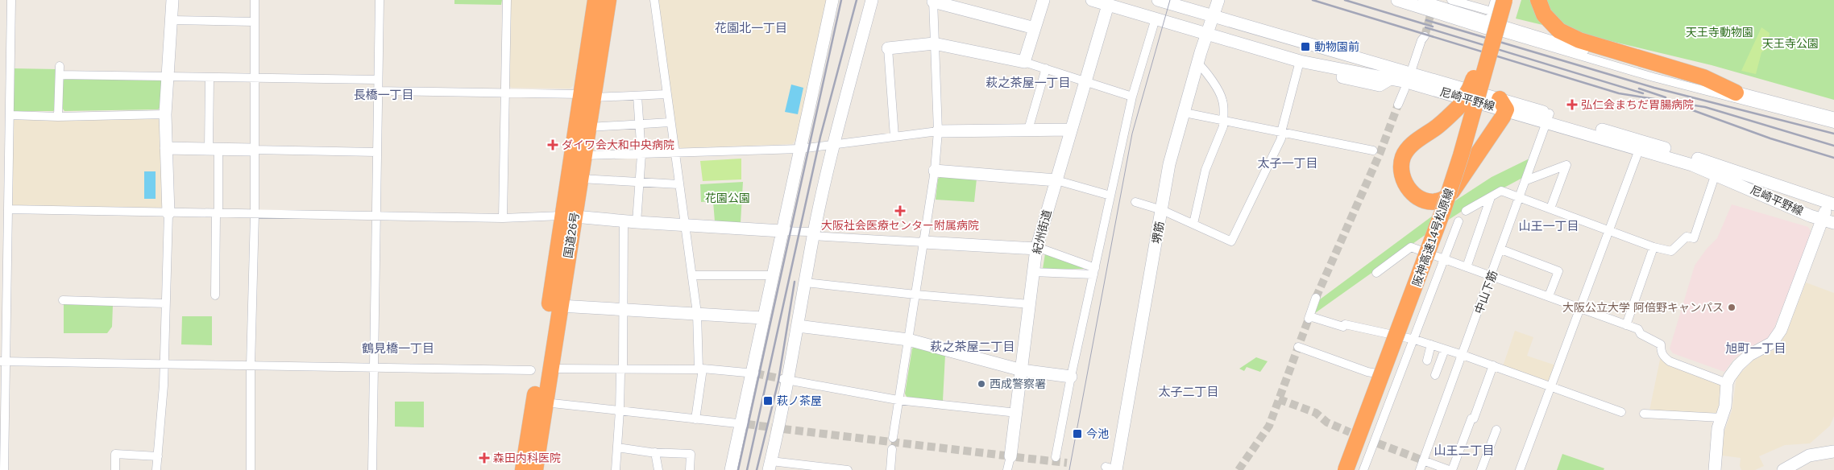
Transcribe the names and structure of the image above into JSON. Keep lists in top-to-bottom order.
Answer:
{
  "streets": {
    "highway": ["国道26号", "阪神高速14号松原線"],
    "street": [
      "尼崎平野線",
      "紀州街道",
      "堺筋",
      "中山下筋"
    ]
  },
  "crossings": [
    ["尼崎平野線", "堺筋"],
    ["尼崎平野線", "中山下筋"]
  ],
  "districts": [
    "花園北一丁目",
    "萩之茶屋一丁目",
    "長橋一丁目",
    "太子一丁目",
    "山王一丁目",
    "萩之茶屋二丁目",
    "鶴見橋一丁目",
    "旭町一丁目",
    "太子二丁目",
    "山王二丁目"
  ],
  "parks": ["天王寺動物園", "天王寺公園", "花園公園"],
  "places": {
    "transit": ["動物園前", "萩ノ茶屋", "今池"],
    "health": [
      "弘仁会まちだ胃腸病院",
      "ダイワ会大和中央病院",
      "大阪社会医療センター附属病院",
      "森田内科医院"
    ],
    "other": ["大阪公立大学 阿倍野キャンパス", "西成警察署"]
  }
}
